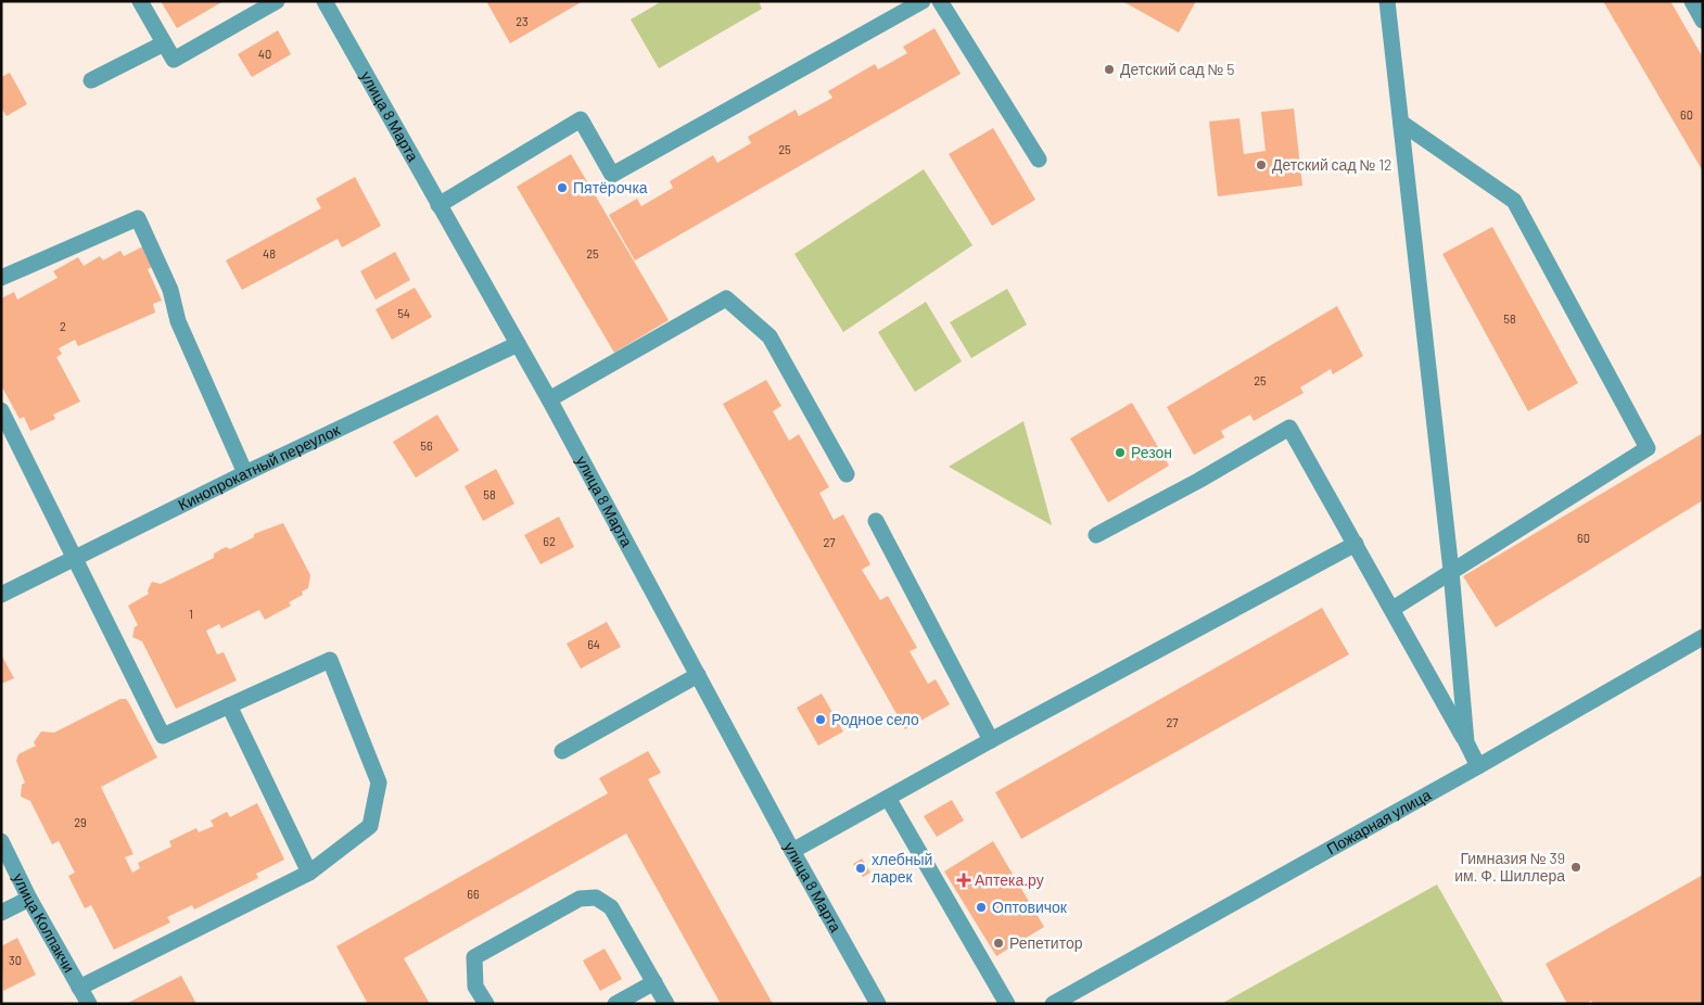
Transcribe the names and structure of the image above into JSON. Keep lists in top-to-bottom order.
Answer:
{
  "streets": {
    "street": [
      "улица 8 Марта",
      "Кинопрокатный переулок",
      "Пожарная улица",
      "улица Колпакчи"
    ]
  },
  "crossings": [
    ["улица 8 Марта", "Кинопрокатный переулок"]
  ],
  "places": {
    "other": [
      "Детский сад № 5",
      "Детский сад № 12",
      "Пятёрочка",
      "Резон",
      "Родное село",
      "Гимназия № 39 им. Ф. Шиллера",
      "хлебный ларек",
      "Оптовичок",
      "Репетитор"
    ],
    "health": ["Аптека.ру"]
  },
  "house_numbers": [
    "23",
    "40",
    "60",
    "25",
    "48",
    "25",
    "54",
    "58",
    "2",
    "25",
    "56",
    "58",
    "60",
    "62",
    "27",
    "1",
    "64",
    "27",
    "29",
    "66",
    "30"
  ]
}
